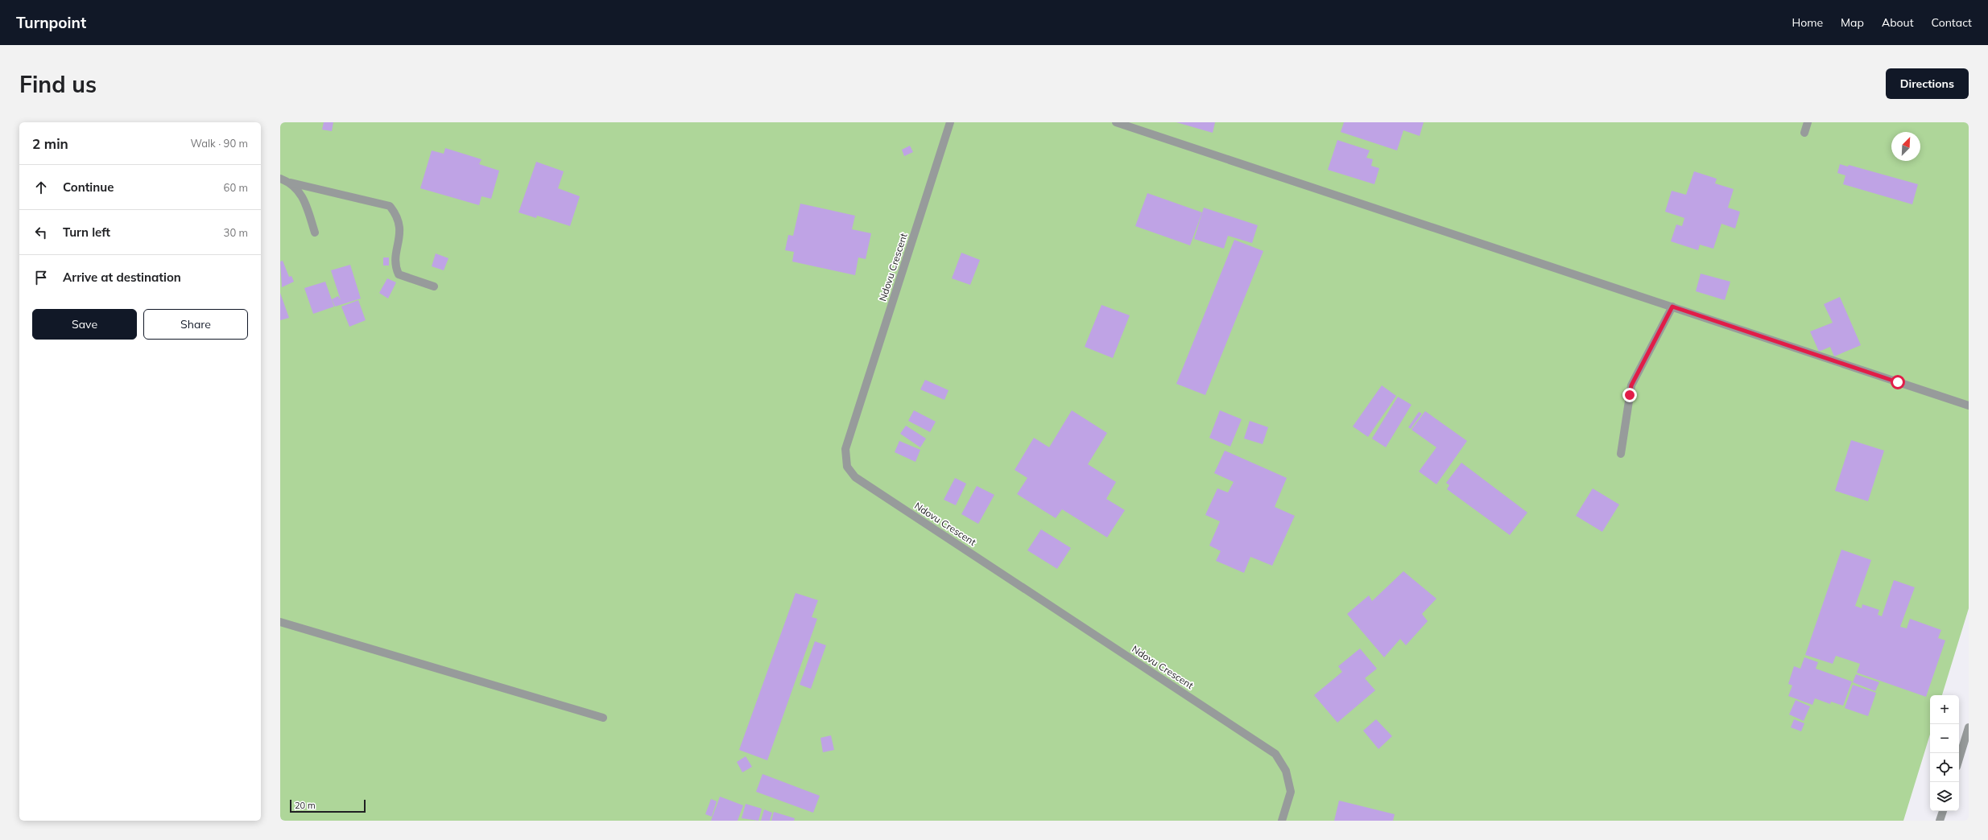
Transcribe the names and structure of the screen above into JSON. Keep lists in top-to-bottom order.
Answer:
{
  "streets": {
    "street": ["Ndovu Crescent"]
  },
  "scale_bar": "20 m",
  "north": "top right",
  "page": {
    "header": "Turnpoint",
    "nav": [
      "Home",
      "Map",
      "About",
      "Contact"
    ],
    "buttons": [
      "Directions",
      ["Save", "Share"]
    ],
    "title": "Find us",
    "heading": ["2 min", "Walk · 90 m"],
    "list": [
      ["Continue", "60 m"],
      ["Turn left", "30 m"],
      "Arrive at destination"
    ],
    "map_buttons": ["+", "−"],
    "scale": "20 m"
  }
}
